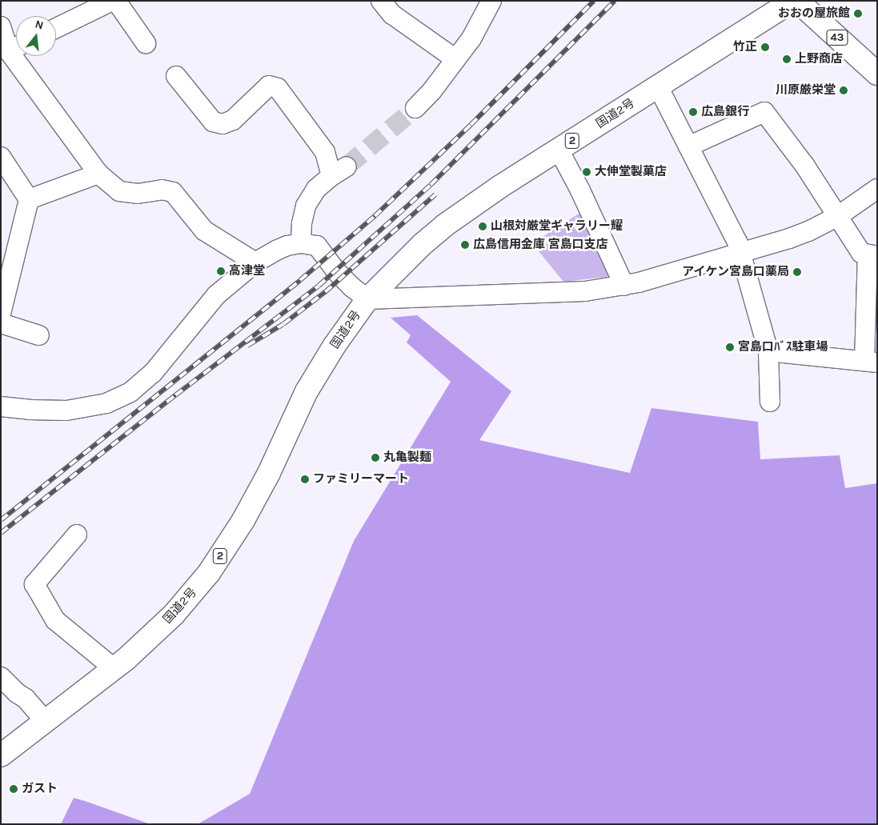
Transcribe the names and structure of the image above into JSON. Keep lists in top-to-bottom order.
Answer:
{
  "streets": {
    "main road": ["43", "国道2号", "2"]
  },
  "places": [
    "おおの屋旅館",
    "竹正",
    "上野商店",
    "川原厳栄堂",
    "広島銀行",
    "大伸堂製菓店",
    "山根対厳堂ギャラリー耀",
    "広島信用金庫 宮島口支店",
    "高津堂",
    "アイケン宮島口薬局",
    "宮島口ﾊﾞｽ駐車場",
    "丸亀製麺",
    "ファミリーマート",
    "ガスト"
  ],
  "north": "top"
}
